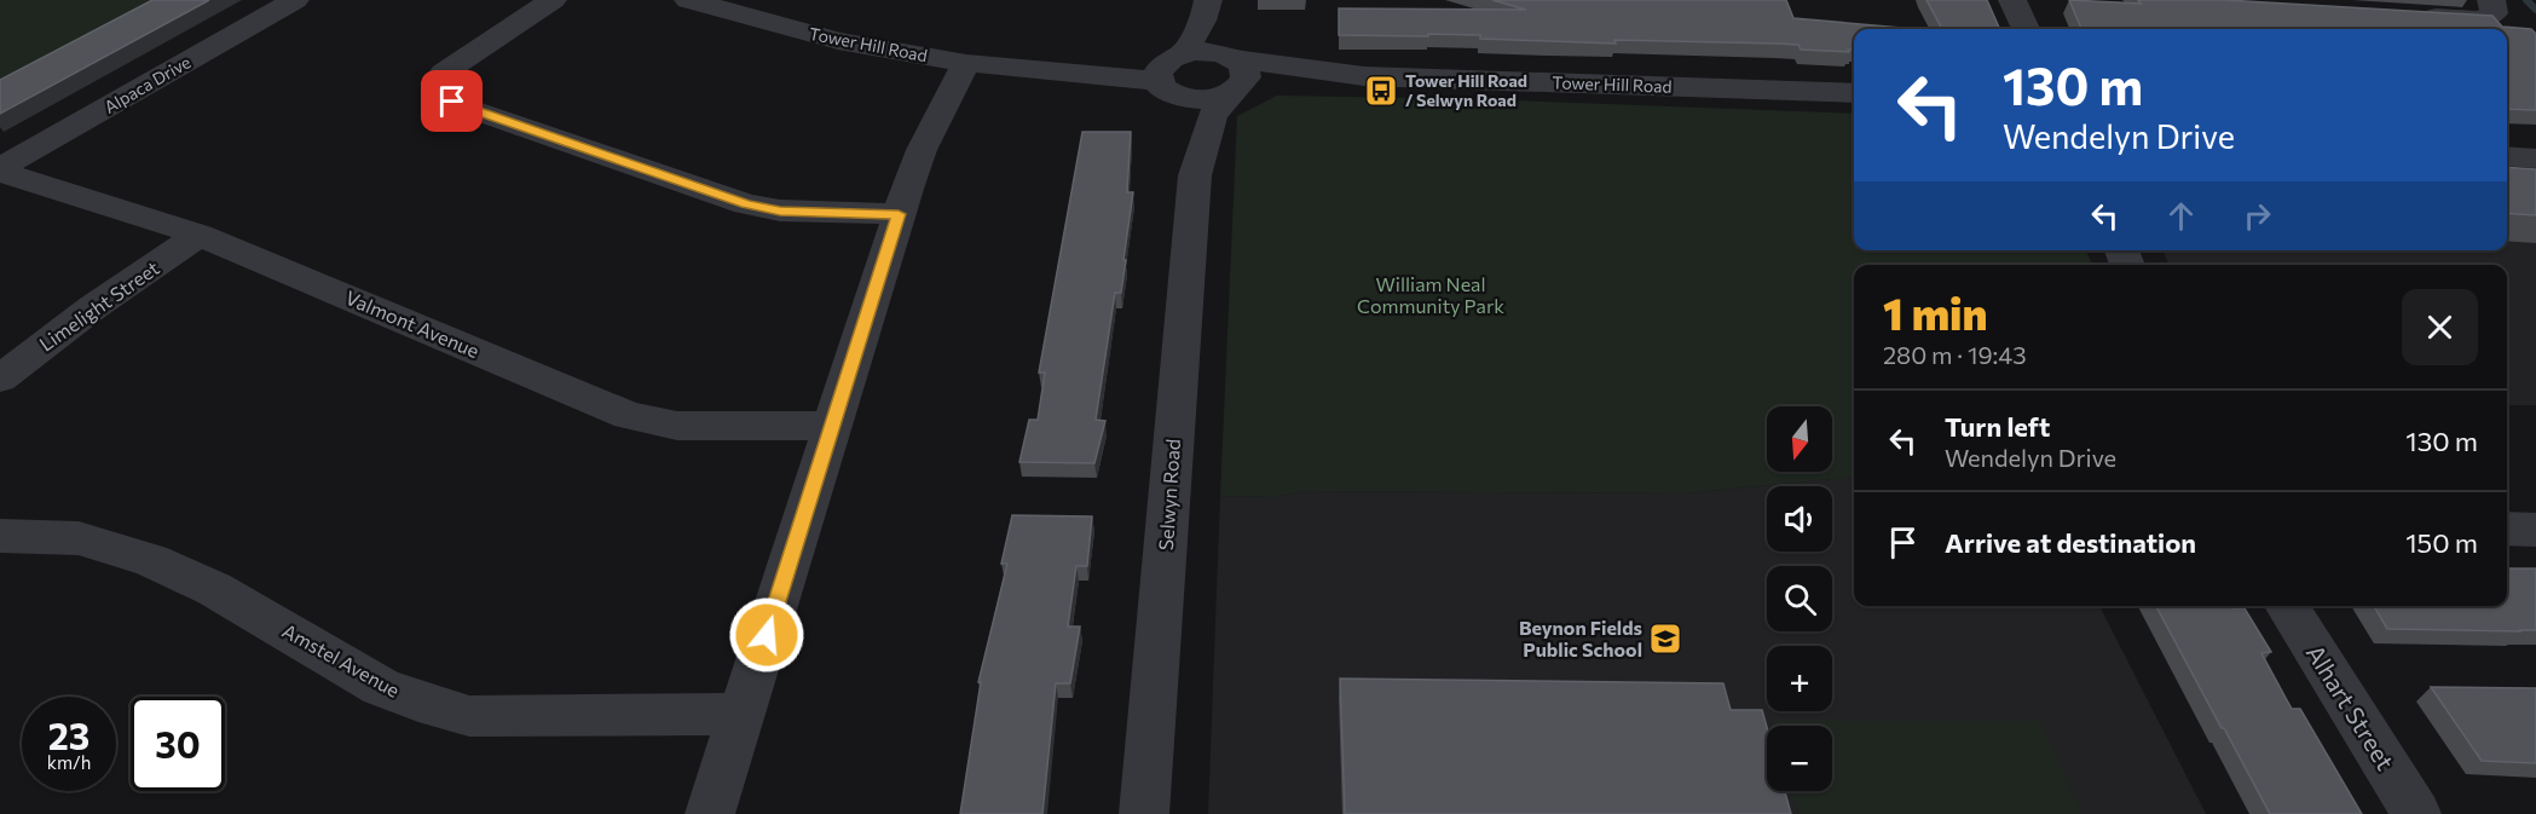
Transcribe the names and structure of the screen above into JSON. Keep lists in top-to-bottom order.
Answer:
{
  "streets": {
    "street": [
      "Tower Hill Road",
      "Alpaca Drive",
      "Limelight Street",
      "Valmont Avenue",
      "Selwyn Road",
      "Amstel Avenue",
      "Alhart Street"
    ]
  },
  "crossings": [
    ["Tower Hill Road", "Selwyn Road"],
    ["Alpaca Drive", "Valmont Avenue"],
    ["Limelight Street", "Valmont Avenue"]
  ],
  "parks": ["William Neal Community Park"],
  "places": {
    "bus stop": ["Tower Hill Road / Selwyn Road"],
    "school or university": ["Beynon Fields Public School"]
  },
  "north": "bottom",
  "page": {
    "turn": ["130 m", "Wendelyn Drive"],
    "heading": ["1 min", "280 m · 19:43"],
    "list": [
      {
        "name": "Turn left",
        "note": "Wendelyn Drive",
        "value": "130 m"
      },
      {
        "name": "Arrive at destination",
        "value": "150 m"
      }
    ],
    "map_buttons": ["+", "−"],
    "speed": "23 km/h",
    "limit": "30"
  }
}
